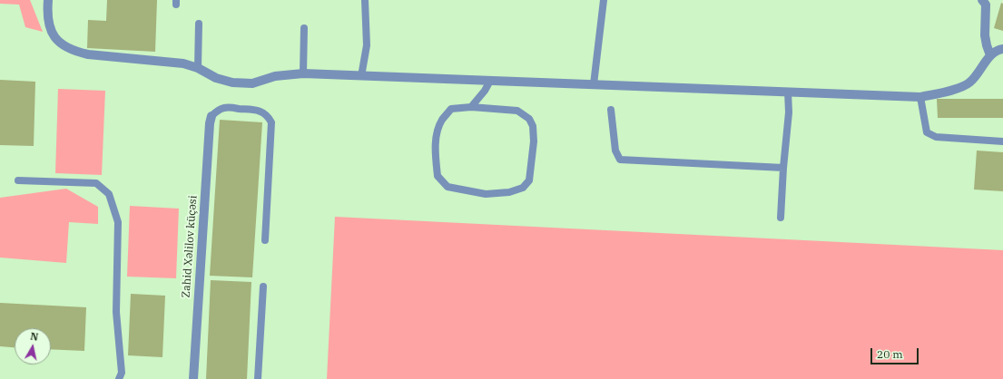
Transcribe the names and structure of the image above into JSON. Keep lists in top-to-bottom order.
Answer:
{
  "streets": {
    "street": ["Zahid Xəlilov küçəsi"]
  },
  "scale_bar": "20 m",
  "north": "top"
}
